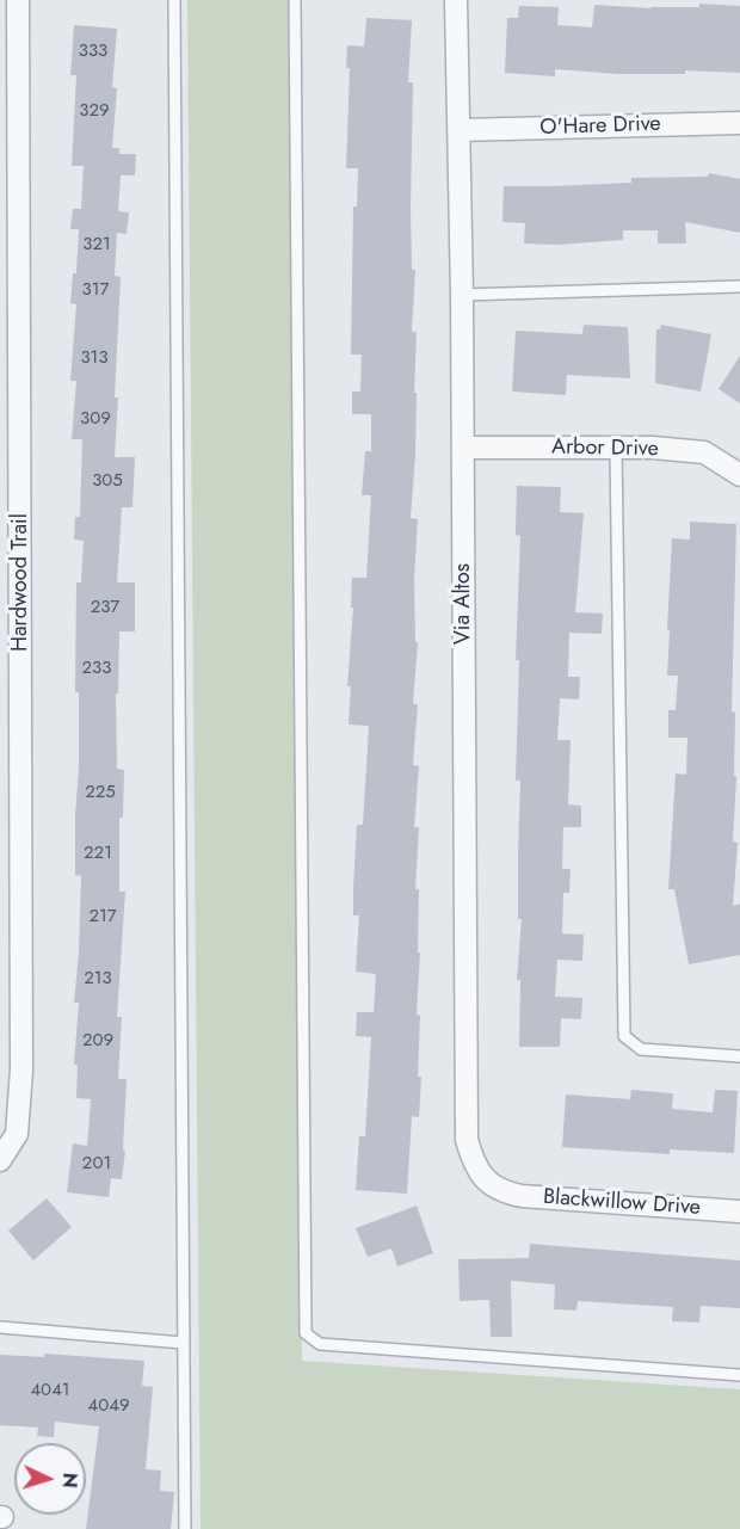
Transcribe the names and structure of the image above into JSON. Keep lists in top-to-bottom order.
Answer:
{
  "streets": {
    "street": [
      "O'Hare Drive",
      "Arbor Drive",
      "Hardwood Trail",
      "Via Altos",
      "Blackwillow Drive"
    ]
  },
  "crossings": [
    ["O'Hare Drive", "Via Altos"],
    ["Arbor Drive", "Via Altos"],
    ["Via Altos", "Blackwillow Drive"]
  ],
  "house_numbers": [
    "333",
    "329",
    "321",
    "317",
    "313",
    "309",
    "305",
    "237",
    "233",
    "225",
    "221",
    "217",
    "213",
    "209",
    "201",
    "4041",
    "4049"
  ],
  "north": "right"
}
